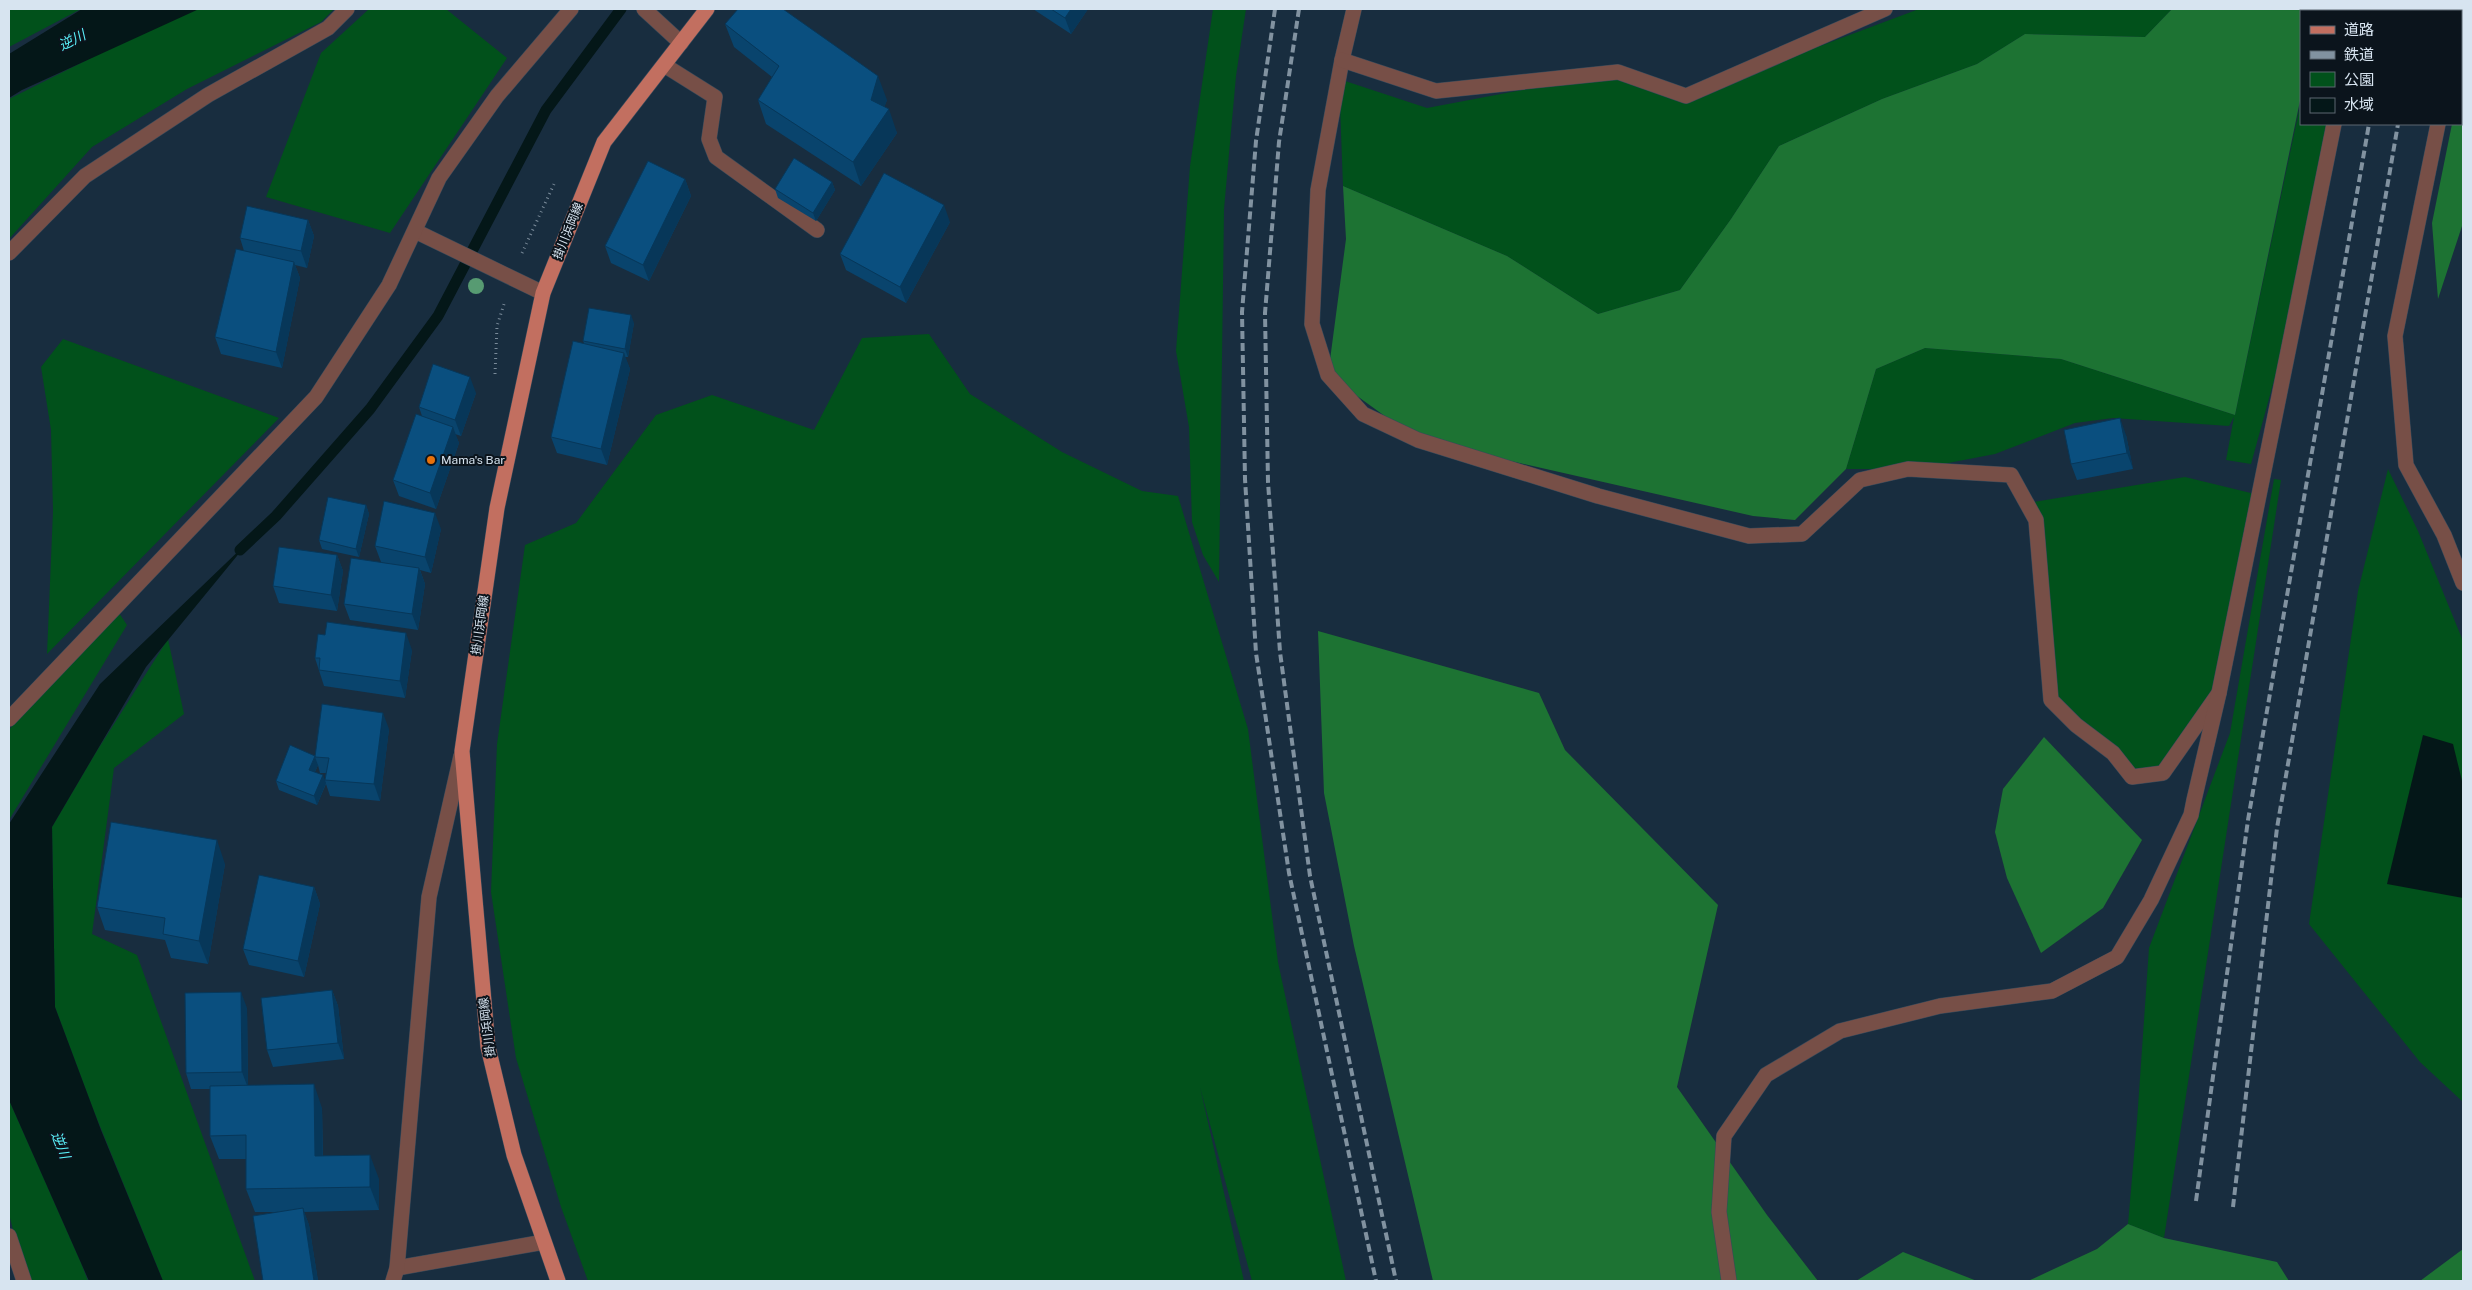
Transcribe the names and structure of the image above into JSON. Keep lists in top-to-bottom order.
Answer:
{
  "streets": {
    "main road": ["掛川浜岡線"]
  },
  "water": ["逆川"],
  "places": ["Mama's Bar"],
  "legend": [
    "道路",
    "鉄道",
    "公園",
    "水域"
  ]
}
